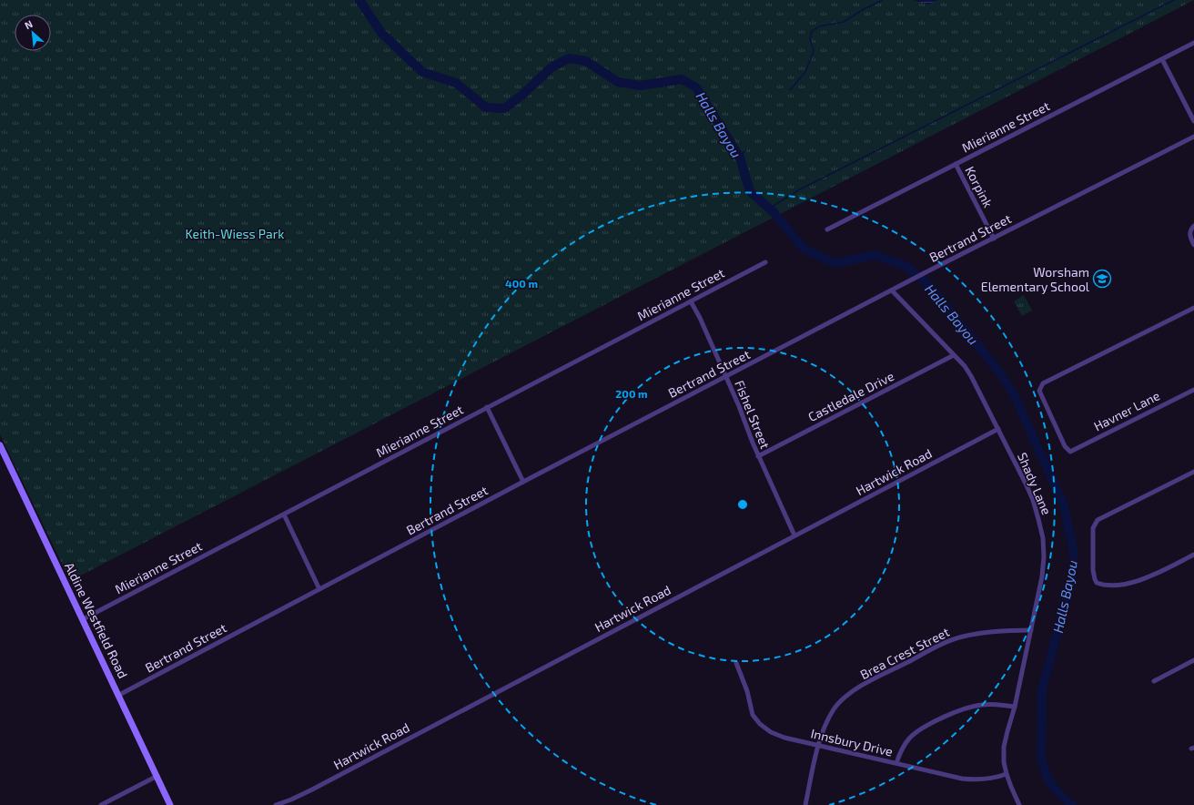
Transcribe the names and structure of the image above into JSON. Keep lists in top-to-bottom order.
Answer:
{
  "streets": {
    "main road": ["Aldine Westfield Road"],
    "street": [
      "Mierianne Street",
      "Korpink",
      "Bertrand Street",
      "Castledale Drive",
      "Havner Lane",
      "Fishel Street",
      "Hartwick Road",
      "Shady Lane",
      "Brea Crest Street",
      "Innsbury Drive"
    ]
  },
  "crossings": [
    ["Mierianne Street", "Korpink"],
    ["Mierianne Street", "Fishel Street"],
    ["Mierianne Street", "Aldine Westfield Road"],
    ["Korpink", "Bertrand Street"],
    ["Bertrand Street", "Fishel Street"],
    ["Bertrand Street", "Shady Lane"],
    ["Bertrand Street", "Aldine Westfield Road"],
    ["Castledale Drive", "Fishel Street"],
    ["Castledale Drive", "Shady Lane"],
    ["Fishel Street", "Hartwick Road"],
    ["Hartwick Road", "Shady Lane"],
    ["Shady Lane", "Brea Crest Street"],
    ["Shady Lane", "Innsbury Drive"],
    ["Brea Crest Street", "Innsbury Drive"]
  ],
  "water": ["Halls Bayou"],
  "parks": ["Keith-Wiess Park"],
  "places": {
    "school or university": ["Worsham Elementary School"]
  },
  "north": "top left",
  "rings": ["400 m", "200 m"]
}
